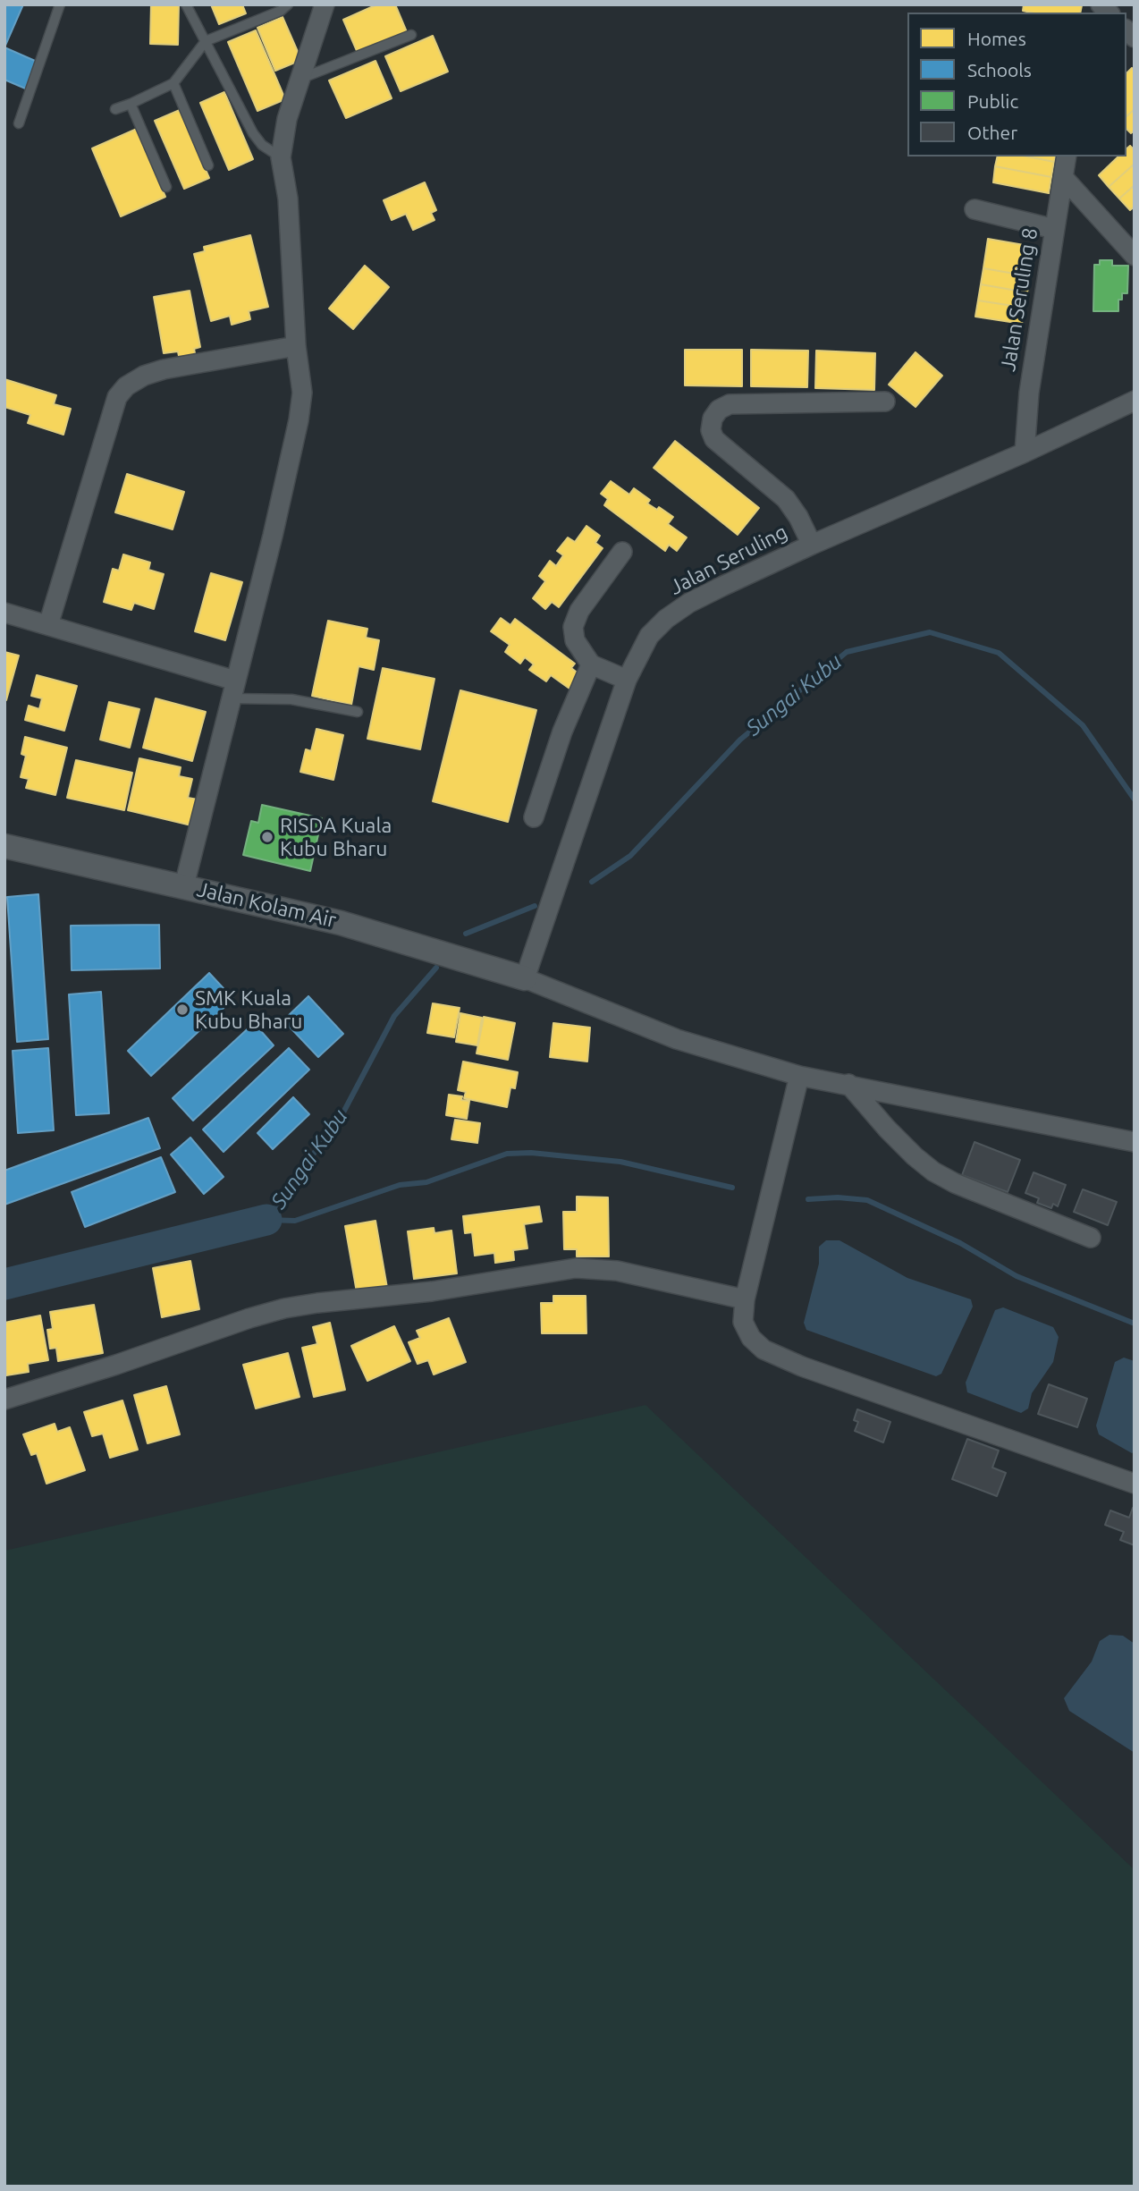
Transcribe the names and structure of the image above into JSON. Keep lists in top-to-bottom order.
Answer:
{
  "streets": {
    "street": ["Jalan Seruling 8", "Jalan Seruling", "Jalan Kolam Air"]
  },
  "crossings": [
    ["Jalan Seruling 8", "Jalan Seruling"],
    ["Jalan Seruling", "Jalan Kolam Air"]
  ],
  "water": ["Sungai Kubu"],
  "places": ["RISDA Kuala Kubu Bharu", "SMK Kuala Kubu Bharu"],
  "legend": [
    "Homes",
    "Schools",
    "Public",
    "Other"
  ]
}
